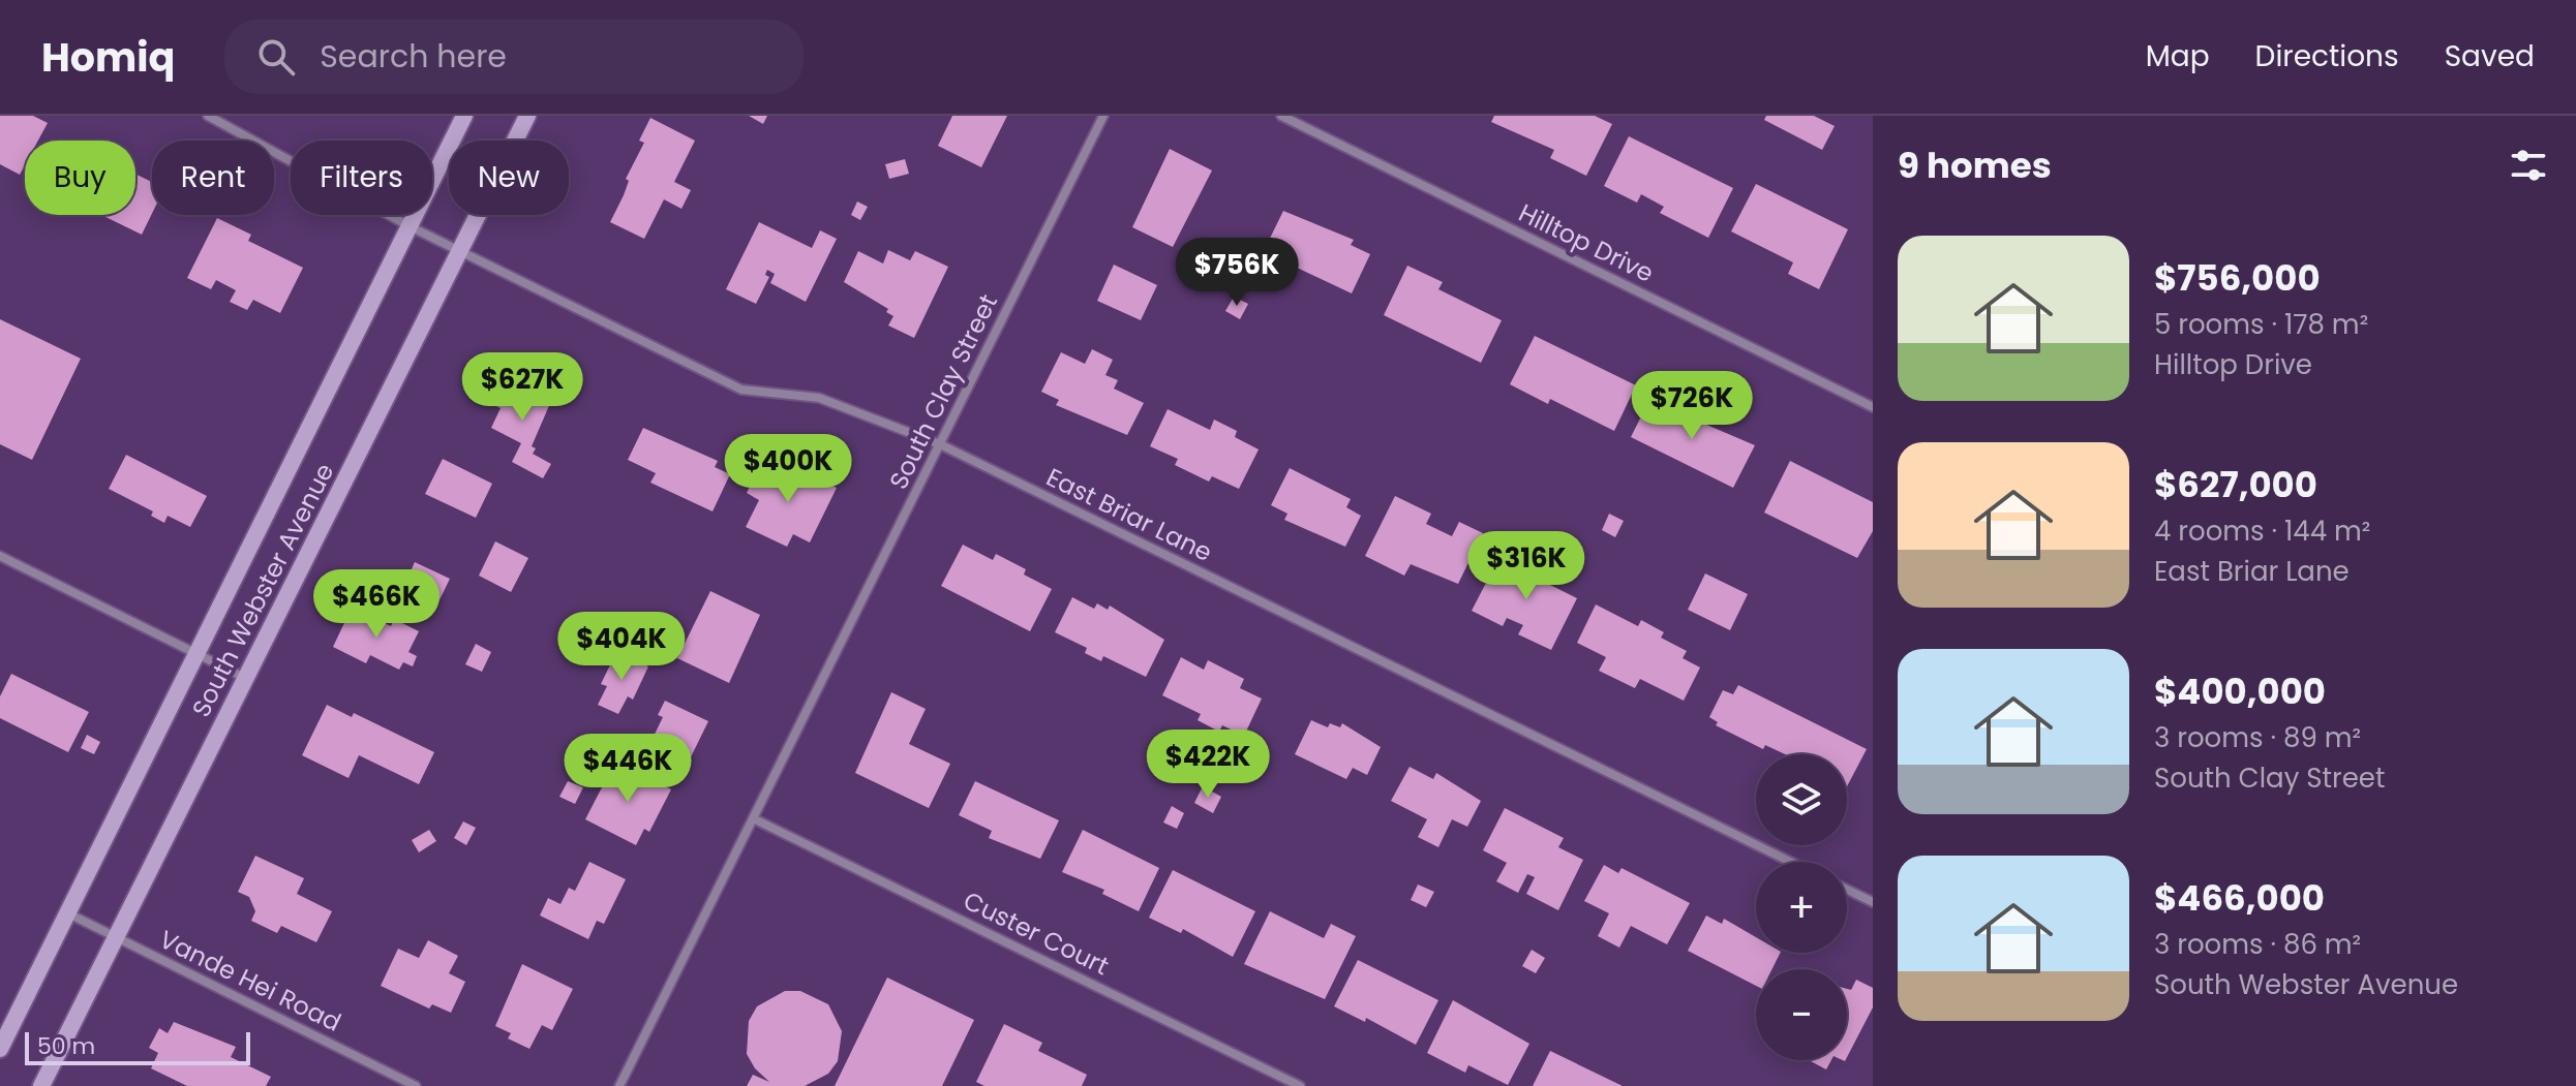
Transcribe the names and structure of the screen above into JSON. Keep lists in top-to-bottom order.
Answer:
{
  "streets": {
    "main road": ["South Webster Avenue"],
    "street": [
      "Hilltop Drive",
      "South Clay Street",
      "East Briar Lane",
      "Custer Court",
      "Vande Hei Road"
    ]
  },
  "crossings": [
    ["South Clay Street", "East Briar Lane"],
    ["South Clay Street", "Custer Court"],
    ["East Briar Lane", "South Webster Avenue"],
    ["South Webster Avenue", "Vande Hei Road"]
  ],
  "scale_bar": "50 m",
  "page": {
    "header": "Homiq",
    "search": "Search here",
    "nav": ["Map", "Directions", "Saved"],
    "heading": "9 homes",
    "chip": [
      "Buy",
      "Rent",
      "Filters",
      "New"
    ],
    "list": [
      {
        "name": "$756,000",
        "note": "5 rooms · 178 m² · Hilltop Drive"
      },
      {
        "name": "$627,000",
        "note": "4 rooms · 144 m² · East Briar Lane"
      },
      {
        "name": "$400,000",
        "note": "3 rooms · 89 m² · South Clay Street"
      },
      {
        "name": "$466,000",
        "note": "3 rooms · 86 m² · South Webster Avenue"
      }
    ],
    "price": [
      "$756K",
      "$627K",
      "$726K",
      "$400K",
      "$316K",
      "$466K",
      "$404K",
      "$422K",
      "$446K"
    ],
    "map_buttons": ["+", "−"],
    "scale": "50 m"
  }
}
